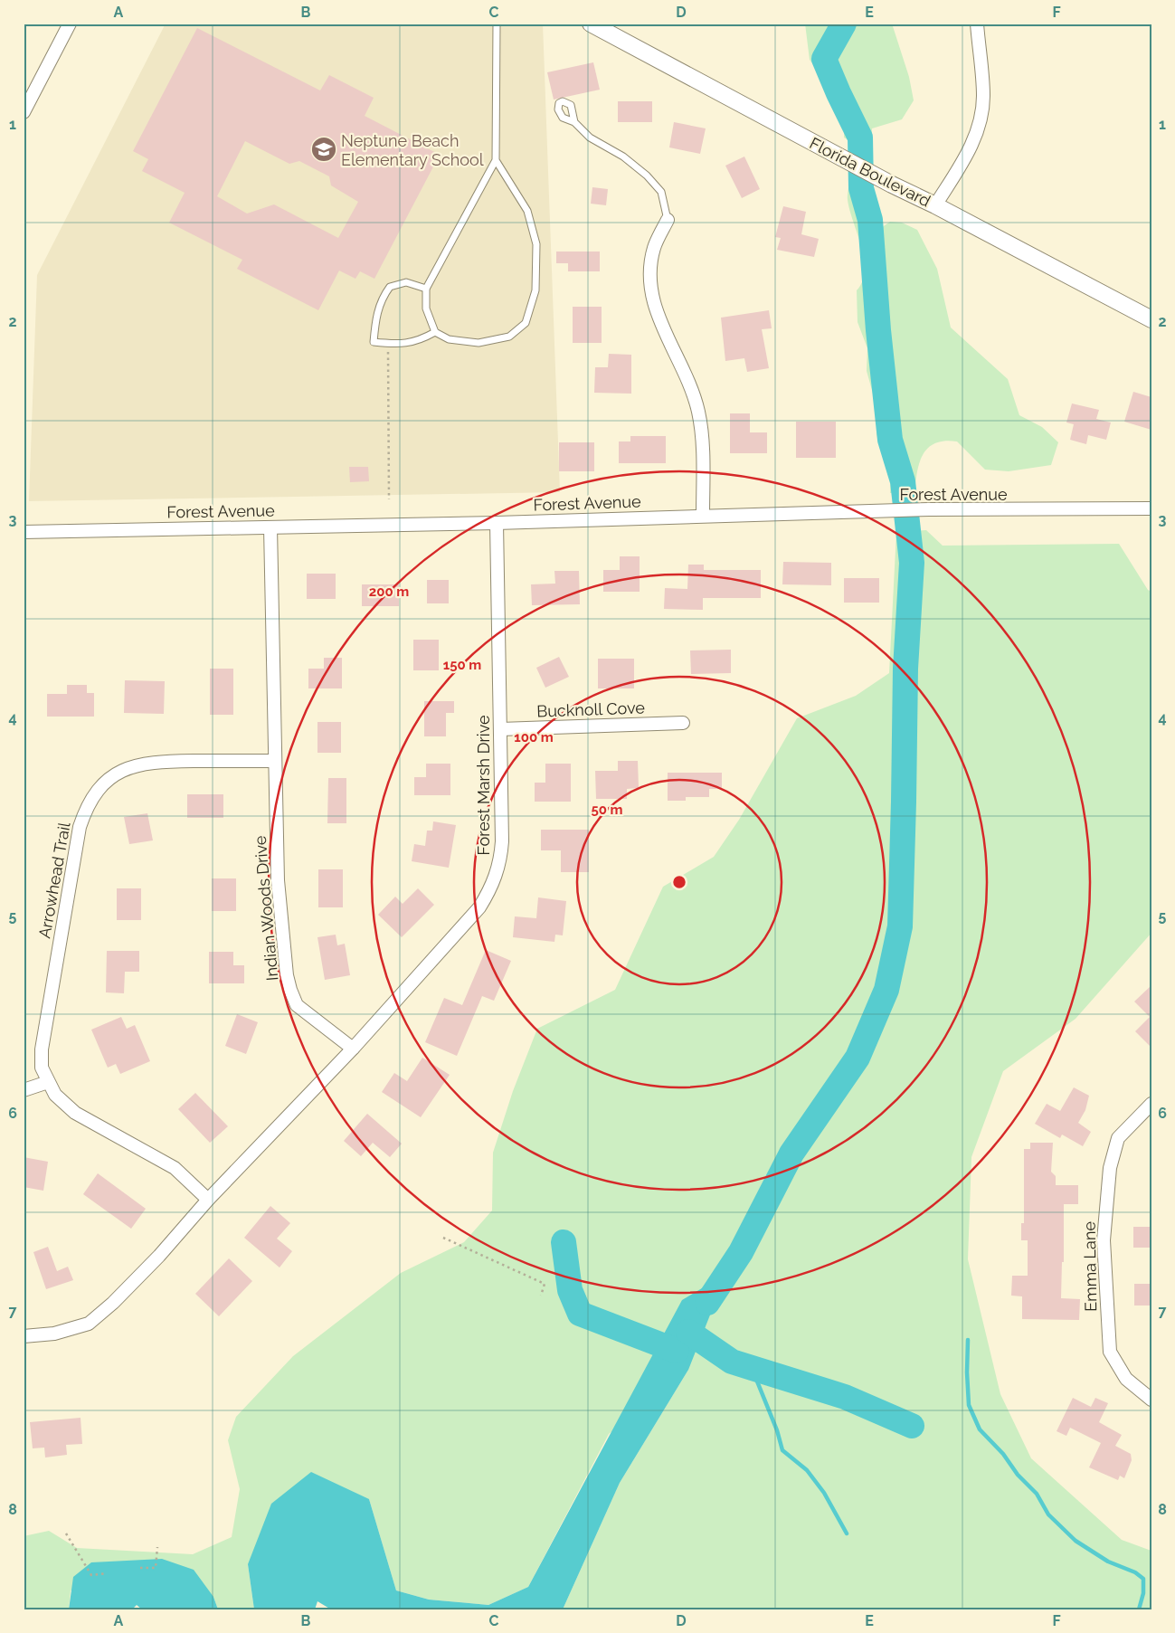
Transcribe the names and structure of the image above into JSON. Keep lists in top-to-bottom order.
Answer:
{
  "streets": {
    "street": [
      "Florida Boulevard",
      "Forest Avenue",
      "Bucknoll Cove",
      "Forest Marsh Drive",
      "Arrowhead Trail",
      "Indian Woods Drive",
      "Emma Lane"
    ]
  },
  "crossings": [
    ["Forest Avenue", "Forest Marsh Drive"],
    ["Forest Avenue", "Indian Woods Drive"],
    ["Bucknoll Cove", "Forest Marsh Drive"],
    ["Forest Marsh Drive", "Indian Woods Drive"],
    ["Arrowhead Trail", "Indian Woods Drive"]
  ],
  "places": {
    "school or university": ["Neptune Beach Elementary School"]
  },
  "grid": {
    "columns": [
      "A",
      "B",
      "C",
      "D",
      "E",
      "F"
    ],
    "rows": [
      "1",
      "2",
      "3",
      "4",
      "5",
      "6",
      "7",
      "8"
    ]
  },
  "rings": [
    "200 m",
    "150 m",
    "100 m",
    "50 m"
  ]
}
